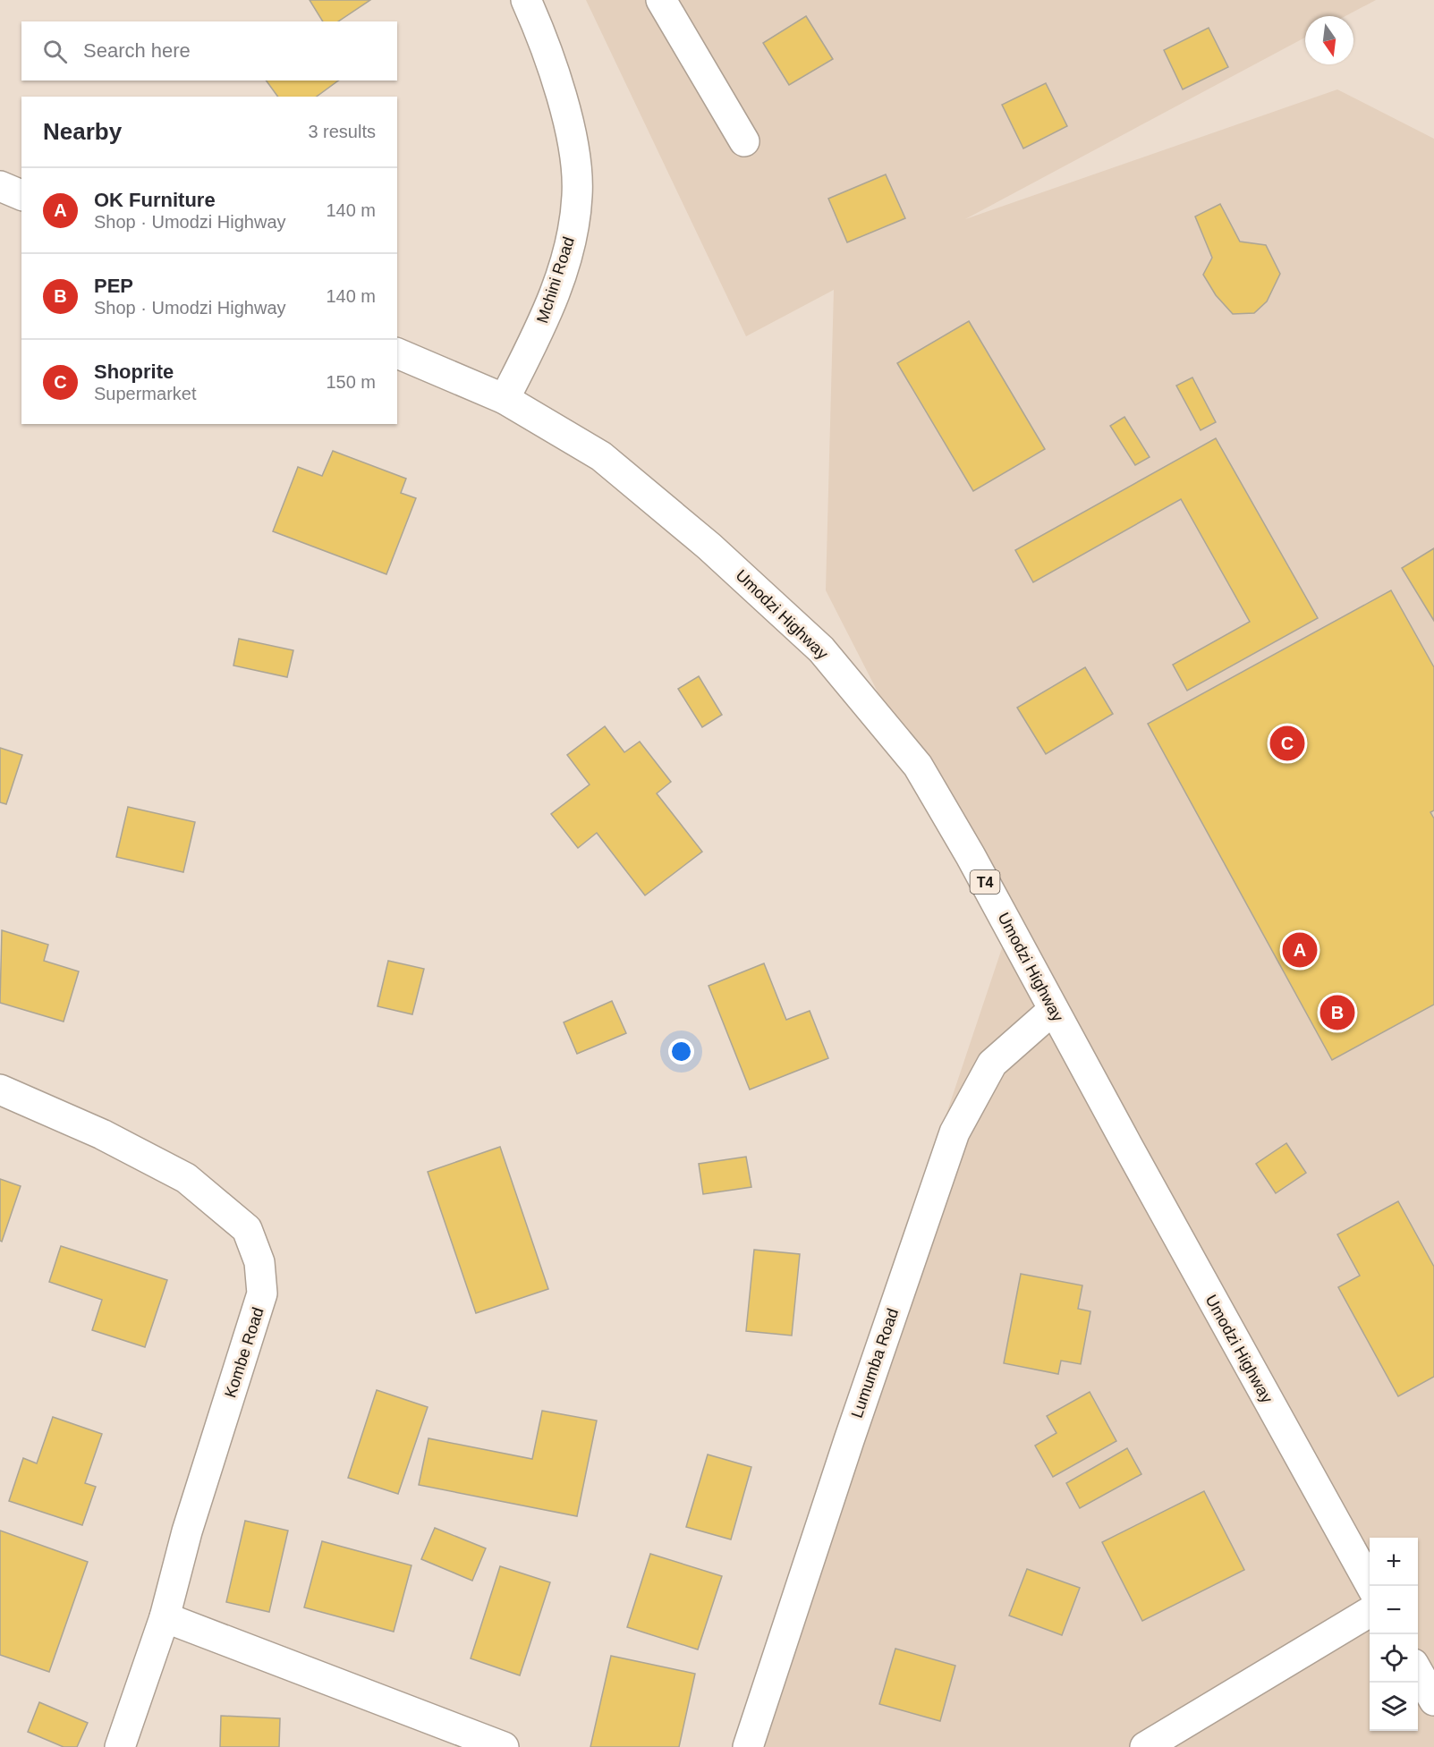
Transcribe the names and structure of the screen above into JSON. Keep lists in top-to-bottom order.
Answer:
{
  "streets": {
    "main road": [
      "Mchini Road",
      "Umodzi Highway",
      "T4",
      "Kombe Road",
      "Lumumba Road"
    ]
  },
  "crossings": [
    ["Mchini Road", "Umodzi Highway"],
    ["Umodzi Highway", "Lumumba Road"]
  ],
  "north": "bottom",
  "page": {
    "search": "Search here",
    "heading": ["Nearby", "3 results"],
    "list": [
      {
        "mark": "A",
        "name": "OK Furniture",
        "note": "Shop · Umodzi Highway",
        "value": "140 m"
      },
      {
        "mark": "B",
        "name": "PEP",
        "note": "Shop · Umodzi Highway",
        "value": "140 m"
      },
      {
        "mark": "C",
        "name": "Shoprite",
        "note": "Supermarket",
        "value": "150 m"
      }
    ],
    "pins": ["C", "A", "B"],
    "map_buttons": ["+", "−"]
  }
}
